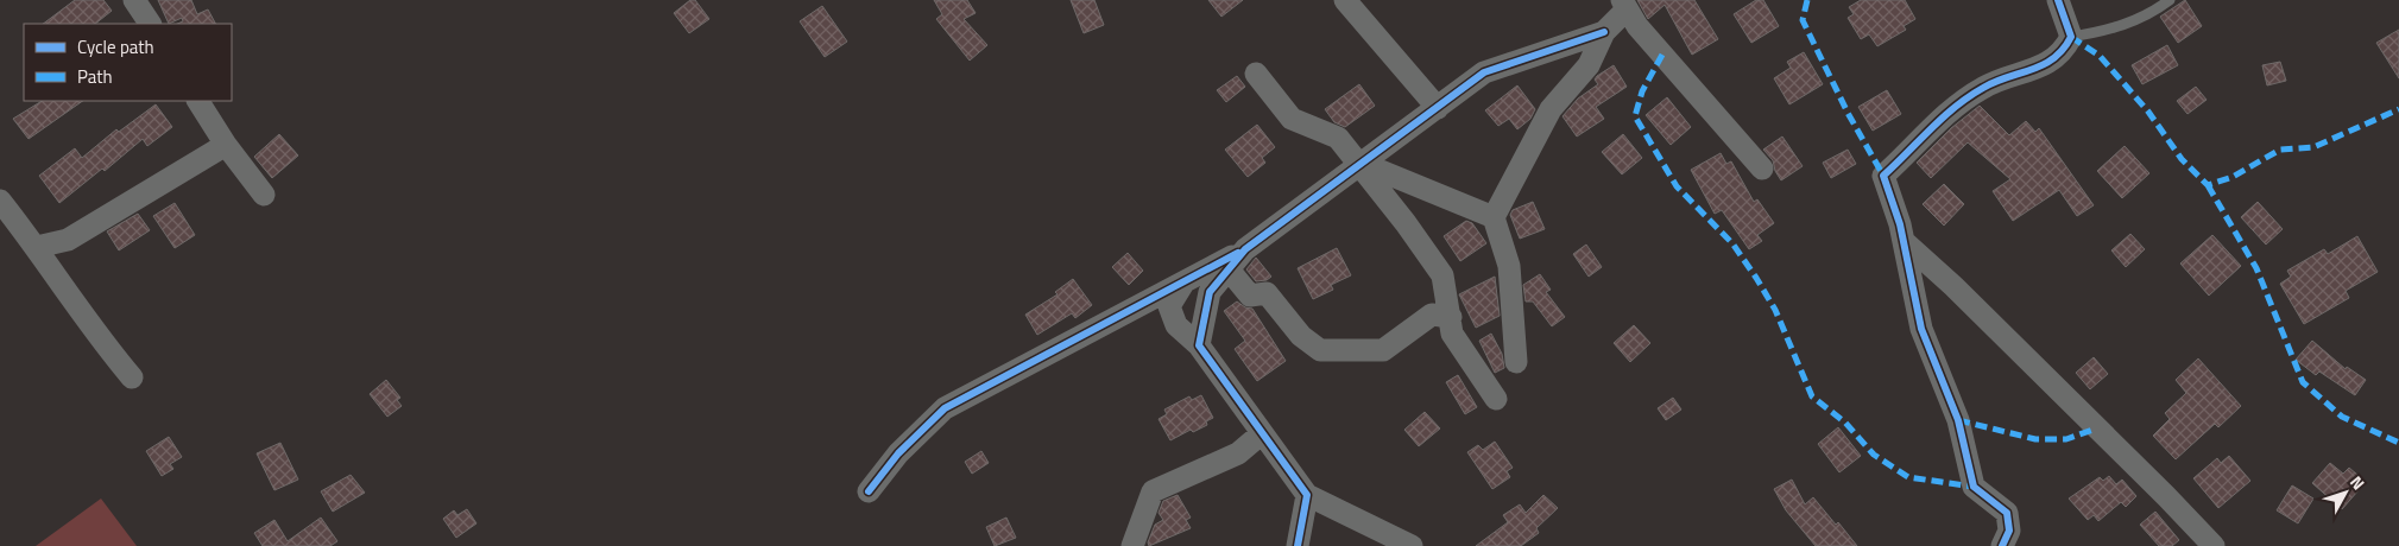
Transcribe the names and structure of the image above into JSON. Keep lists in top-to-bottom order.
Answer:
{
  "legend": ["Cycle path", "Path"],
  "north": "top right"
}
